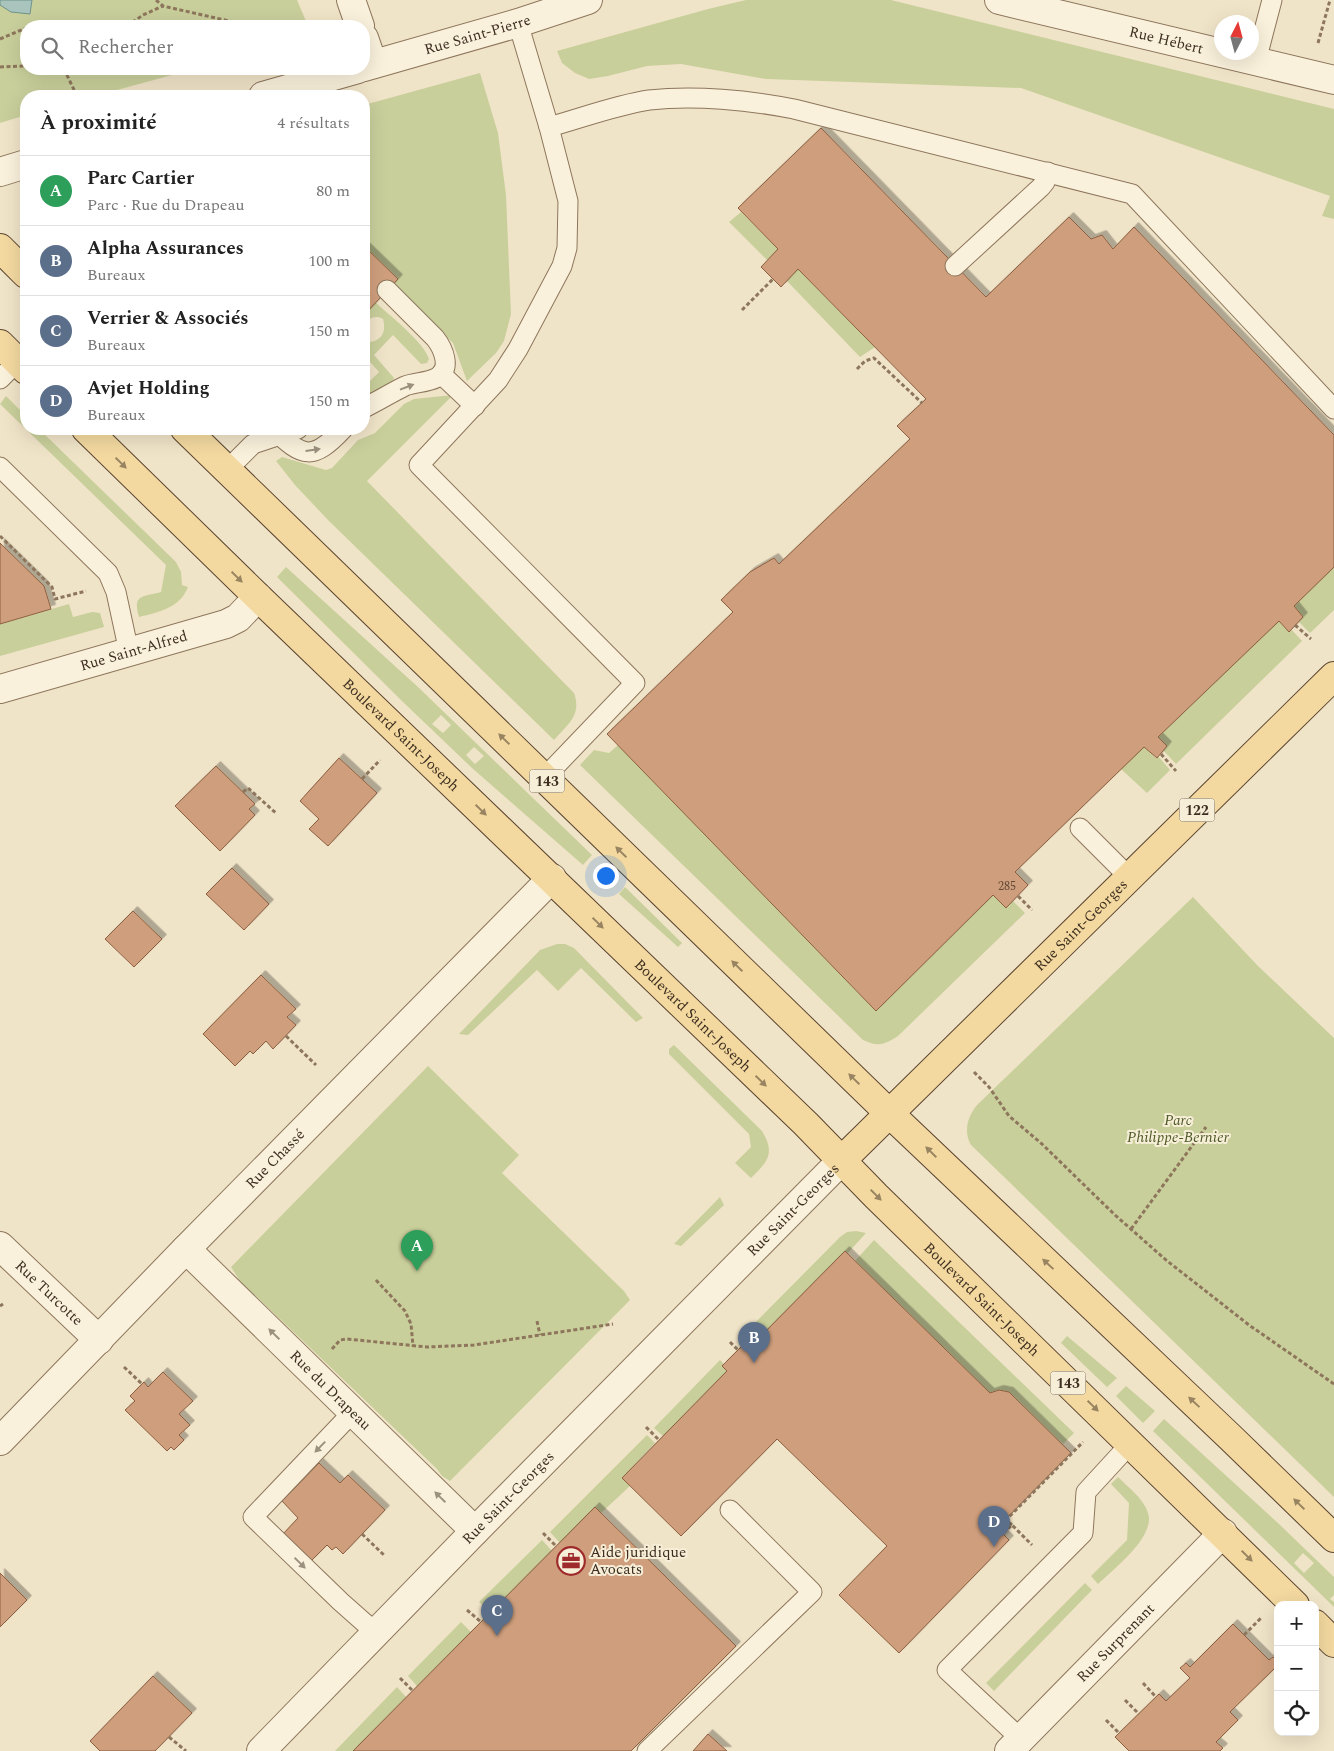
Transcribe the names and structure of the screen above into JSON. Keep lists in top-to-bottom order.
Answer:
{
  "streets": {
    "main road": [
      "Boulevard Saint-Joseph",
      "143",
      "122",
      "Rue Saint-Georges"
    ],
    "street": [
      "Rue Saint-Pierre",
      "Rue Hébert",
      "Rue Saint-Alfred",
      "Rue Chassé",
      "Rue Turcotte",
      "Rue du Drapeau",
      "Rue Surprenant"
    ]
  },
  "crossings": [
    ["Rue Saint-Alfred", "Boulevard Saint-Joseph"],
    ["Boulevard Saint-Joseph", "Rue Saint-Georges"],
    ["Boulevard Saint-Joseph", "Rue Chassé"],
    ["Boulevard Saint-Joseph", "Rue Surprenant"],
    ["143", "Rue Saint-Georges"],
    ["Rue Saint-Georges", "Rue du Drapeau"],
    ["Rue Chassé", "Rue Turcotte"],
    ["Rue Chassé", "Rue du Drapeau"]
  ],
  "one_way": ["Rue du Drapeau"],
  "parks": ["Parc Philippe-Bernier"],
  "places": {
    "office": ["Aide juridique Avocats"]
  },
  "house_numbers": ["285"],
  "north": "top",
  "page": {
    "search": "Rechercher",
    "heading": ["À proximité", "4 résultats"],
    "list": [
      {
        "mark": "A",
        "name": "Parc Cartier",
        "note": "Parc · Rue du Drapeau",
        "value": "80 m"
      },
      {
        "mark": "B",
        "name": "Alpha Assurances",
        "note": "Bureaux",
        "value": "100 m"
      },
      {
        "mark": "C",
        "name": "Verrier & Associés",
        "note": "Bureaux",
        "value": "150 m"
      },
      {
        "mark": "D",
        "name": "Avjet Holding",
        "note": "Bureaux",
        "value": "150 m"
      }
    ],
    "pins": [
      "A",
      "B",
      "D",
      "C"
    ],
    "map_buttons": ["+", "−"]
  }
}
